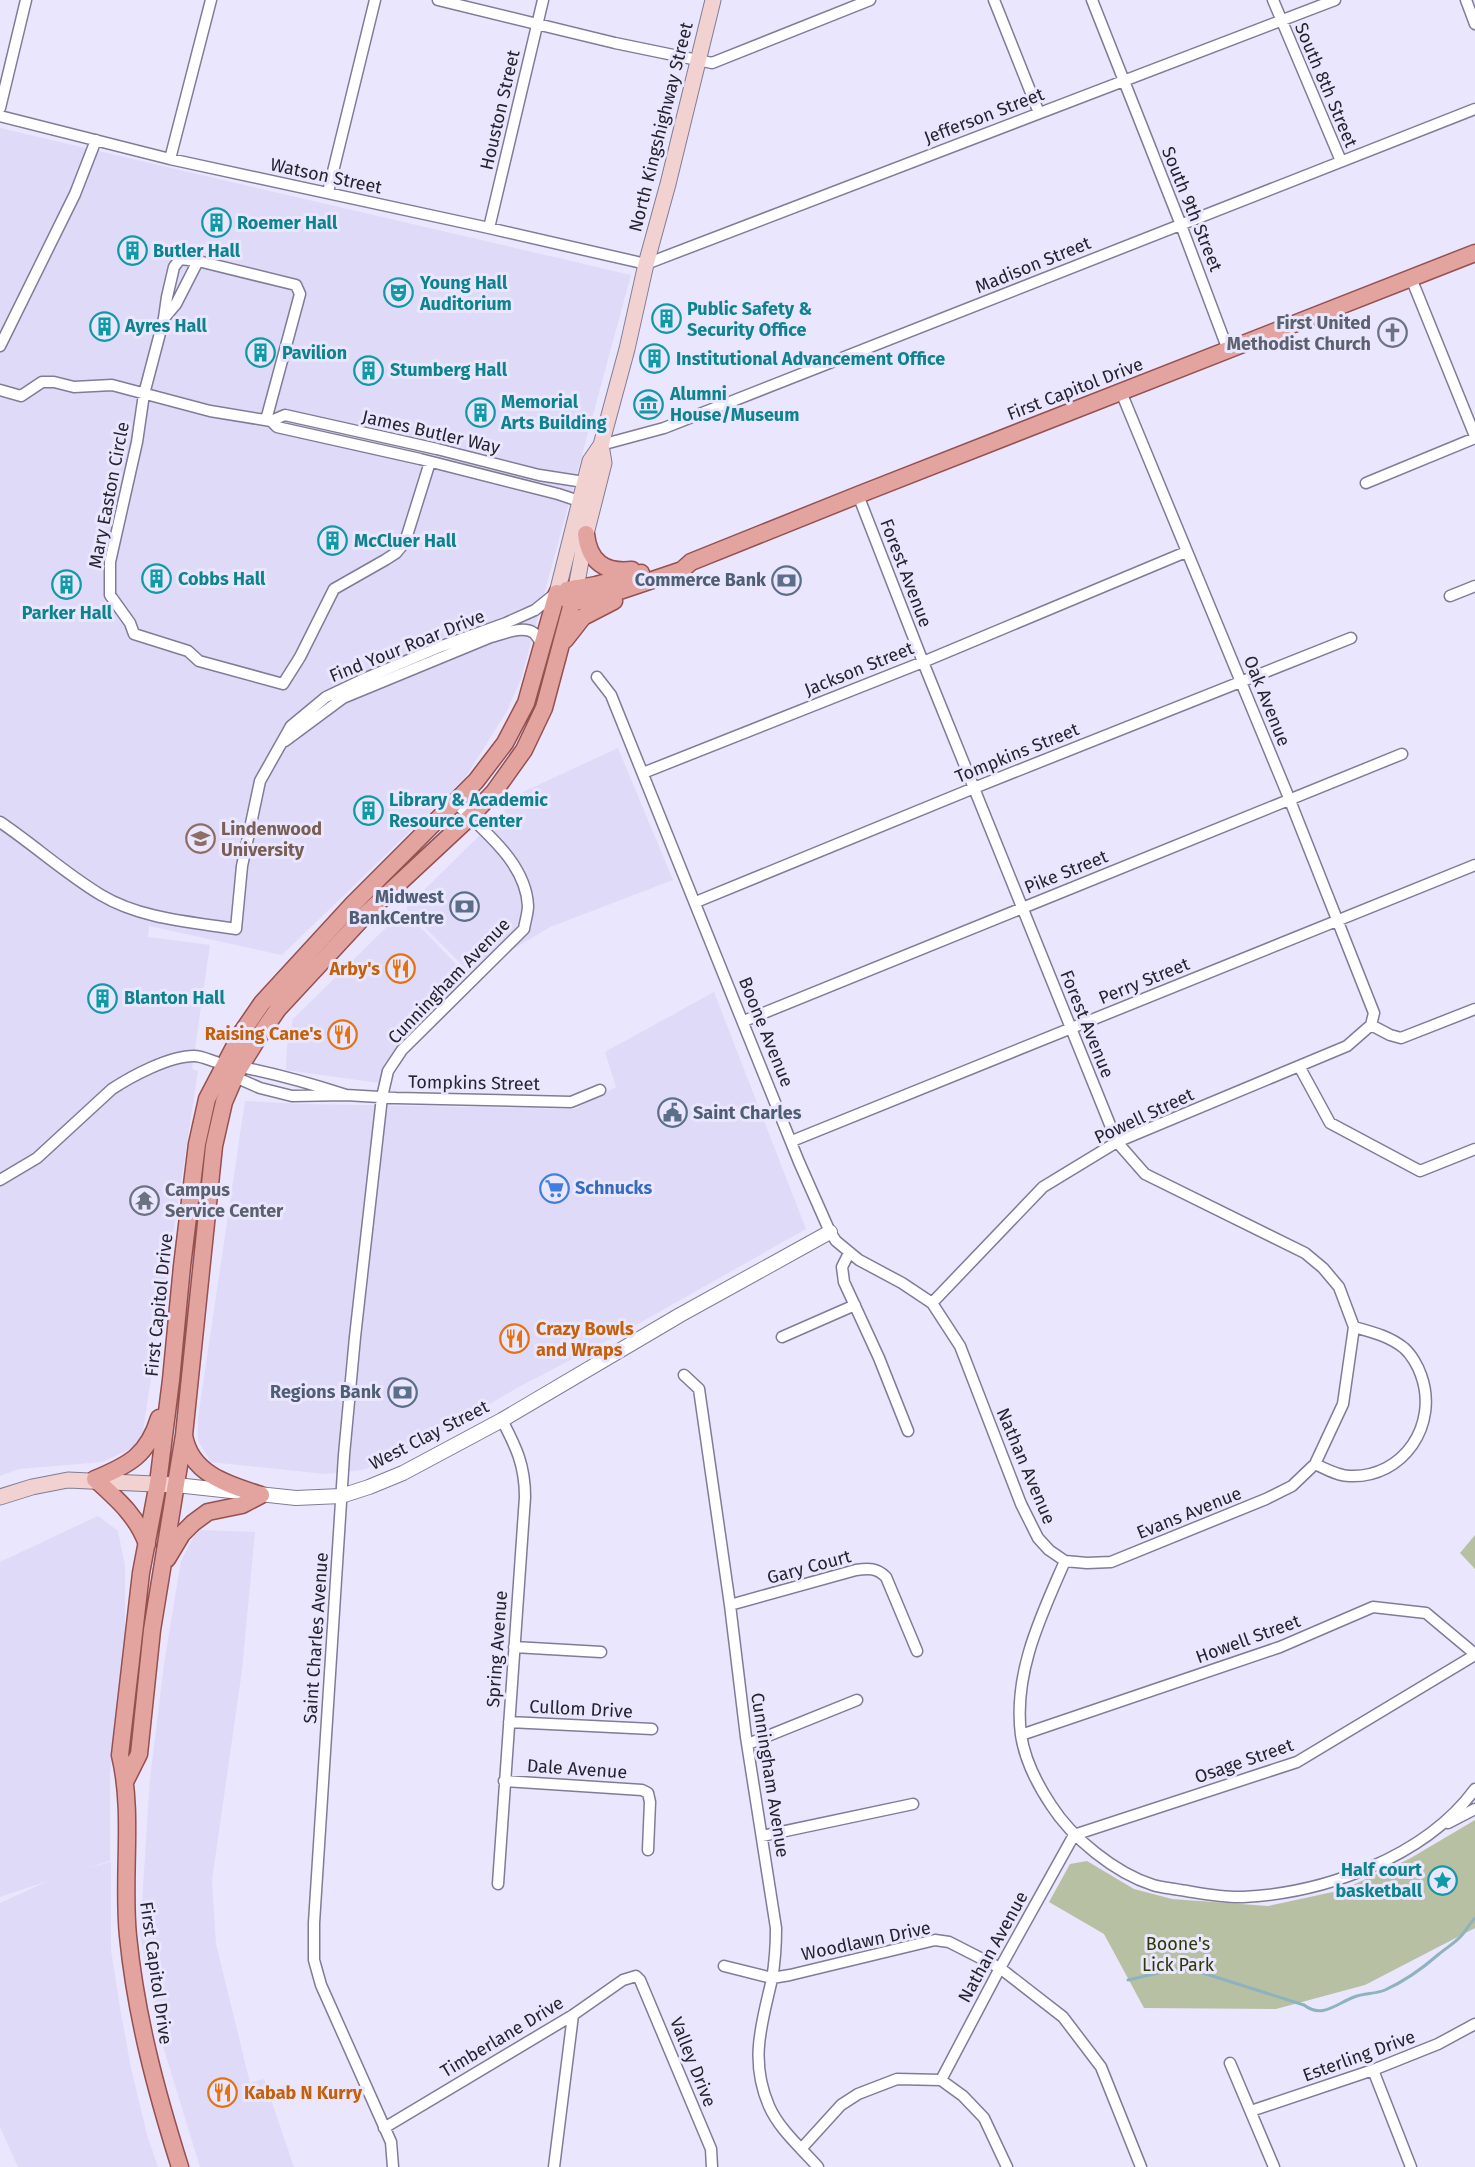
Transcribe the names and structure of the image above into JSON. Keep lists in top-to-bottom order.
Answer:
{
  "streets": {
    "main road": ["North Kingshighway Street", "First Capitol Drive", "West Clay Street"],
    "street": [
      "South 8th Street",
      "Houston Street",
      "Jefferson Street",
      "Watson Street",
      "South 9th Street",
      "Madison Street",
      "James Butler Way",
      "Mary Easton Circle",
      "Forest Avenue",
      "Find Your Roar Drive",
      "Jackson Street",
      "Oak Avenue",
      "Tompkins Street",
      "Pike Street",
      "Cunningham Avenue",
      "Perry Street",
      "Boone Avenue",
      "Powell Street",
      "Nathan Avenue",
      "Evans Avenue",
      "Gary Court",
      "Saint Charles Avenue",
      "Howell Street",
      "Spring Avenue",
      "Cullom Drive",
      "Osage Street",
      "Dale Avenue",
      "Woodlawn Drive",
      "Timberlane Drive",
      "Esterling Drive",
      "Valley Drive"
    ]
  },
  "crossings": [
    ["South 8th Street", "Jefferson Street"],
    ["South 8th Street", "Madison Street"],
    ["Houston Street", "Watson Street"],
    ["Jefferson Street", "North Kingshighway Street"],
    ["Jefferson Street", "Watson Street"],
    ["Jefferson Street", "South 9th Street"],
    ["North Kingshighway Street", "Watson Street"],
    ["North Kingshighway Street", "Madison Street"],
    ["South 9th Street", "Madison Street"],
    ["South 9th Street", "First Capitol Drive"],
    ["First Capitol Drive", "Forest Avenue"],
    ["First Capitol Drive", "Find Your Roar Drive"],
    ["First Capitol Drive", "Oak Avenue"],
    ["First Capitol Drive", "Tompkins Street"],
    ["First Capitol Drive", "Cunningham Avenue"],
    ["First Capitol Drive", "West Clay Street"],
    ["James Butler Way", "Mary Easton Circle"],
    ["Forest Avenue", "Jackson Street"],
    ["Forest Avenue", "Tompkins Street"],
    ["Forest Avenue", "Pike Street"],
    ["Forest Avenue", "Perry Street"],
    ["Forest Avenue", "Powell Street"],
    ["Forest Avenue", "Evans Avenue"],
    ["Jackson Street", "Oak Avenue"],
    ["Jackson Street", "Boone Avenue"],
    ["Oak Avenue", "Tompkins Street"],
    ["Oak Avenue", "Pike Street"],
    ["Oak Avenue", "Perry Street"],
    ["Oak Avenue", "Powell Street"],
    ["Tompkins Street", "Cunningham Avenue"],
    ["Tompkins Street", "Boone Avenue"],
    ["Tompkins Street", "Saint Charles Avenue"],
    ["Pike Street", "Boone Avenue"],
    ["Cunningham Avenue", "Gary Court"],
    ["Cunningham Avenue", "Saint Charles Avenue"],
    ["Cunningham Avenue", "Woodlawn Drive"],
    ["Perry Street", "Boone Avenue"],
    ["Boone Avenue", "West Clay Street"],
    ["Boone Avenue", "Nathan Avenue"],
    ["Powell Street", "Nathan Avenue"],
    ["West Clay Street", "Saint Charles Avenue"],
    ["West Clay Street", "Spring Avenue"],
    ["Nathan Avenue", "Evans Avenue"],
    ["Nathan Avenue", "Osage Street"],
    ["Nathan Avenue", "Woodlawn Drive"],
    ["Saint Charles Avenue", "Timberlane Drive"],
    ["Howell Street", "Osage Street"],
    ["Spring Avenue", "Cullom Drive"],
    ["Spring Avenue", "Dale Avenue"],
    ["Timberlane Drive", "Valley Drive"]
  ],
  "parks": ["Boone's Lick Park"],
  "places": {
    "building": [
      "Roemer Hall",
      "Butler Hall",
      "Public Safety & Security Office",
      "Ayres Hall",
      "Pavilion",
      "Institutional Advancement Office",
      "Stumberg Hall",
      "Memorial Arts Building",
      "McCluer Hall",
      "Cobbs Hall",
      "Parker Hall",
      "Library & Academic Resource Center",
      "Blanton Hall"
    ],
    "theatre": ["Young Hall Auditorium"],
    "church": ["First United Methodist Church"],
    "museum": ["Alumni House/Museum"],
    "bank": ["Commerce Bank", "Midwest BankCentre", "Regions Bank"],
    "school or university": ["Lindenwood University"],
    "restaurant": [
      "Arby's",
      "Raising Cane's",
      "Crazy Bowls and Wraps",
      "Kabab N Kurry"
    ],
    "public building": ["Saint Charles"],
    "supermarket": ["Schnucks"],
    "temple": ["Campus Service Center"],
    "place": ["Half court basketball"]
  }
}
